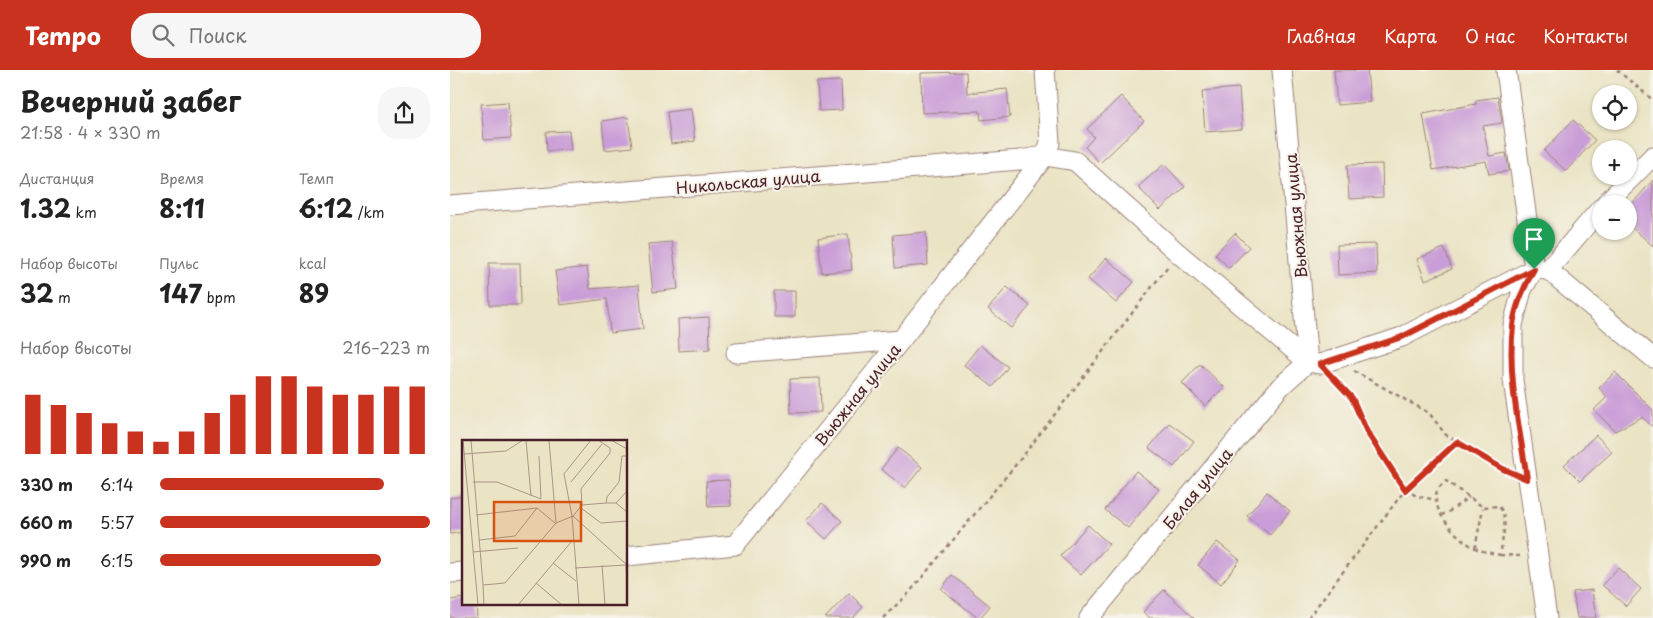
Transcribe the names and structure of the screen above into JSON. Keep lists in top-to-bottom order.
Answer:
{
  "streets": {
    "street": ["Никольская улица", "Вьюжная улица", "Белая улица"]
  },
  "crossings": [
    ["Никольская улица", "Вьюжная улица"],
    ["Никольская улица", "Белая улица"],
    ["Вьюжная улица", "Белая улица"]
  ],
  "page": {
    "header": "Tempo",
    "search": "Поиск",
    "nav": [
      "Главная",
      "Карта",
      "О нас",
      "Контакты"
    ],
    "heading": ["Вечерний забег", "21:58 · 4 × 330 m"],
    "map_buttons": ["+", "−"],
    "stats": [
      ["Дистанция", "1.32 km"],
      ["Время", "8:11"],
      ["Темп", "6:12 /km"],
      ["Набор высоты", "32 m"],
      ["Пульс", "147 bpm"],
      ["kcal", "89"]
    ],
    "chart": ["Набор высоты", "216–223 m"],
    "list": [
      {
        "name": "330 m",
        "note": "6:14"
      },
      {
        "name": "660 m",
        "note": "5:57"
      },
      {
        "name": "990 m",
        "note": "6:15"
      }
    ]
  }
}
